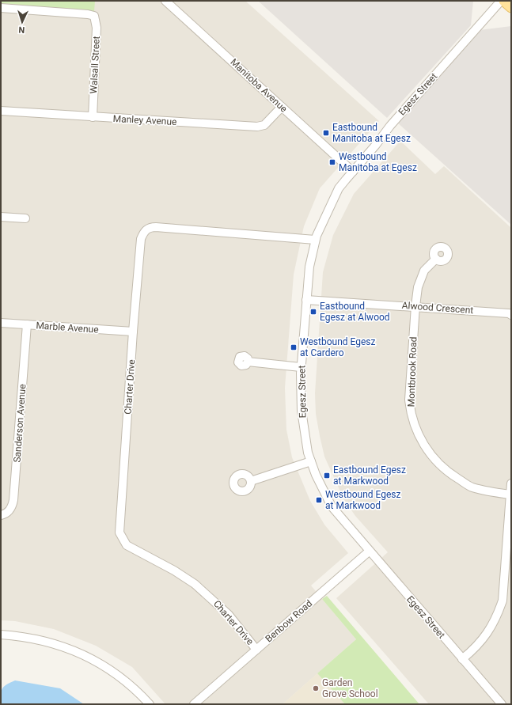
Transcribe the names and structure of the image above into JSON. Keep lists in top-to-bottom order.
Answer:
{
  "streets": {
    "street": [
      "Walsall Street",
      "Manitoba Avenue",
      "Egesz Street",
      "Manley Avenue",
      "Alwood Crescent",
      "Marble Avenue",
      "Montbrook Road",
      "Charter Drive",
      "Sanderson Avenue",
      "Benbow Road"
    ]
  },
  "crossings": [
    ["Walsall Street", "Manley Avenue"],
    ["Manitoba Avenue", "Egesz Street"],
    ["Manitoba Avenue", "Manley Avenue"],
    ["Egesz Street", "Alwood Crescent"],
    ["Egesz Street", "Charter Drive"],
    ["Egesz Street", "Benbow Road"],
    ["Alwood Crescent", "Montbrook Road"],
    ["Marble Avenue", "Charter Drive"],
    ["Marble Avenue", "Sanderson Avenue"],
    ["Charter Drive", "Benbow Road"]
  ],
  "places": {
    "transit": [
      "Eastbound Manitoba at Egesz",
      "Westbound Manitoba at Egesz",
      "Eastbound Egesz at Alwood",
      "Westbound Egesz at Cardero",
      "Eastbound Egesz at Markwood",
      "Westbound Egesz at Markwood"
    ],
    "other": ["Garden Grove School"]
  },
  "north": "bottom"
}
